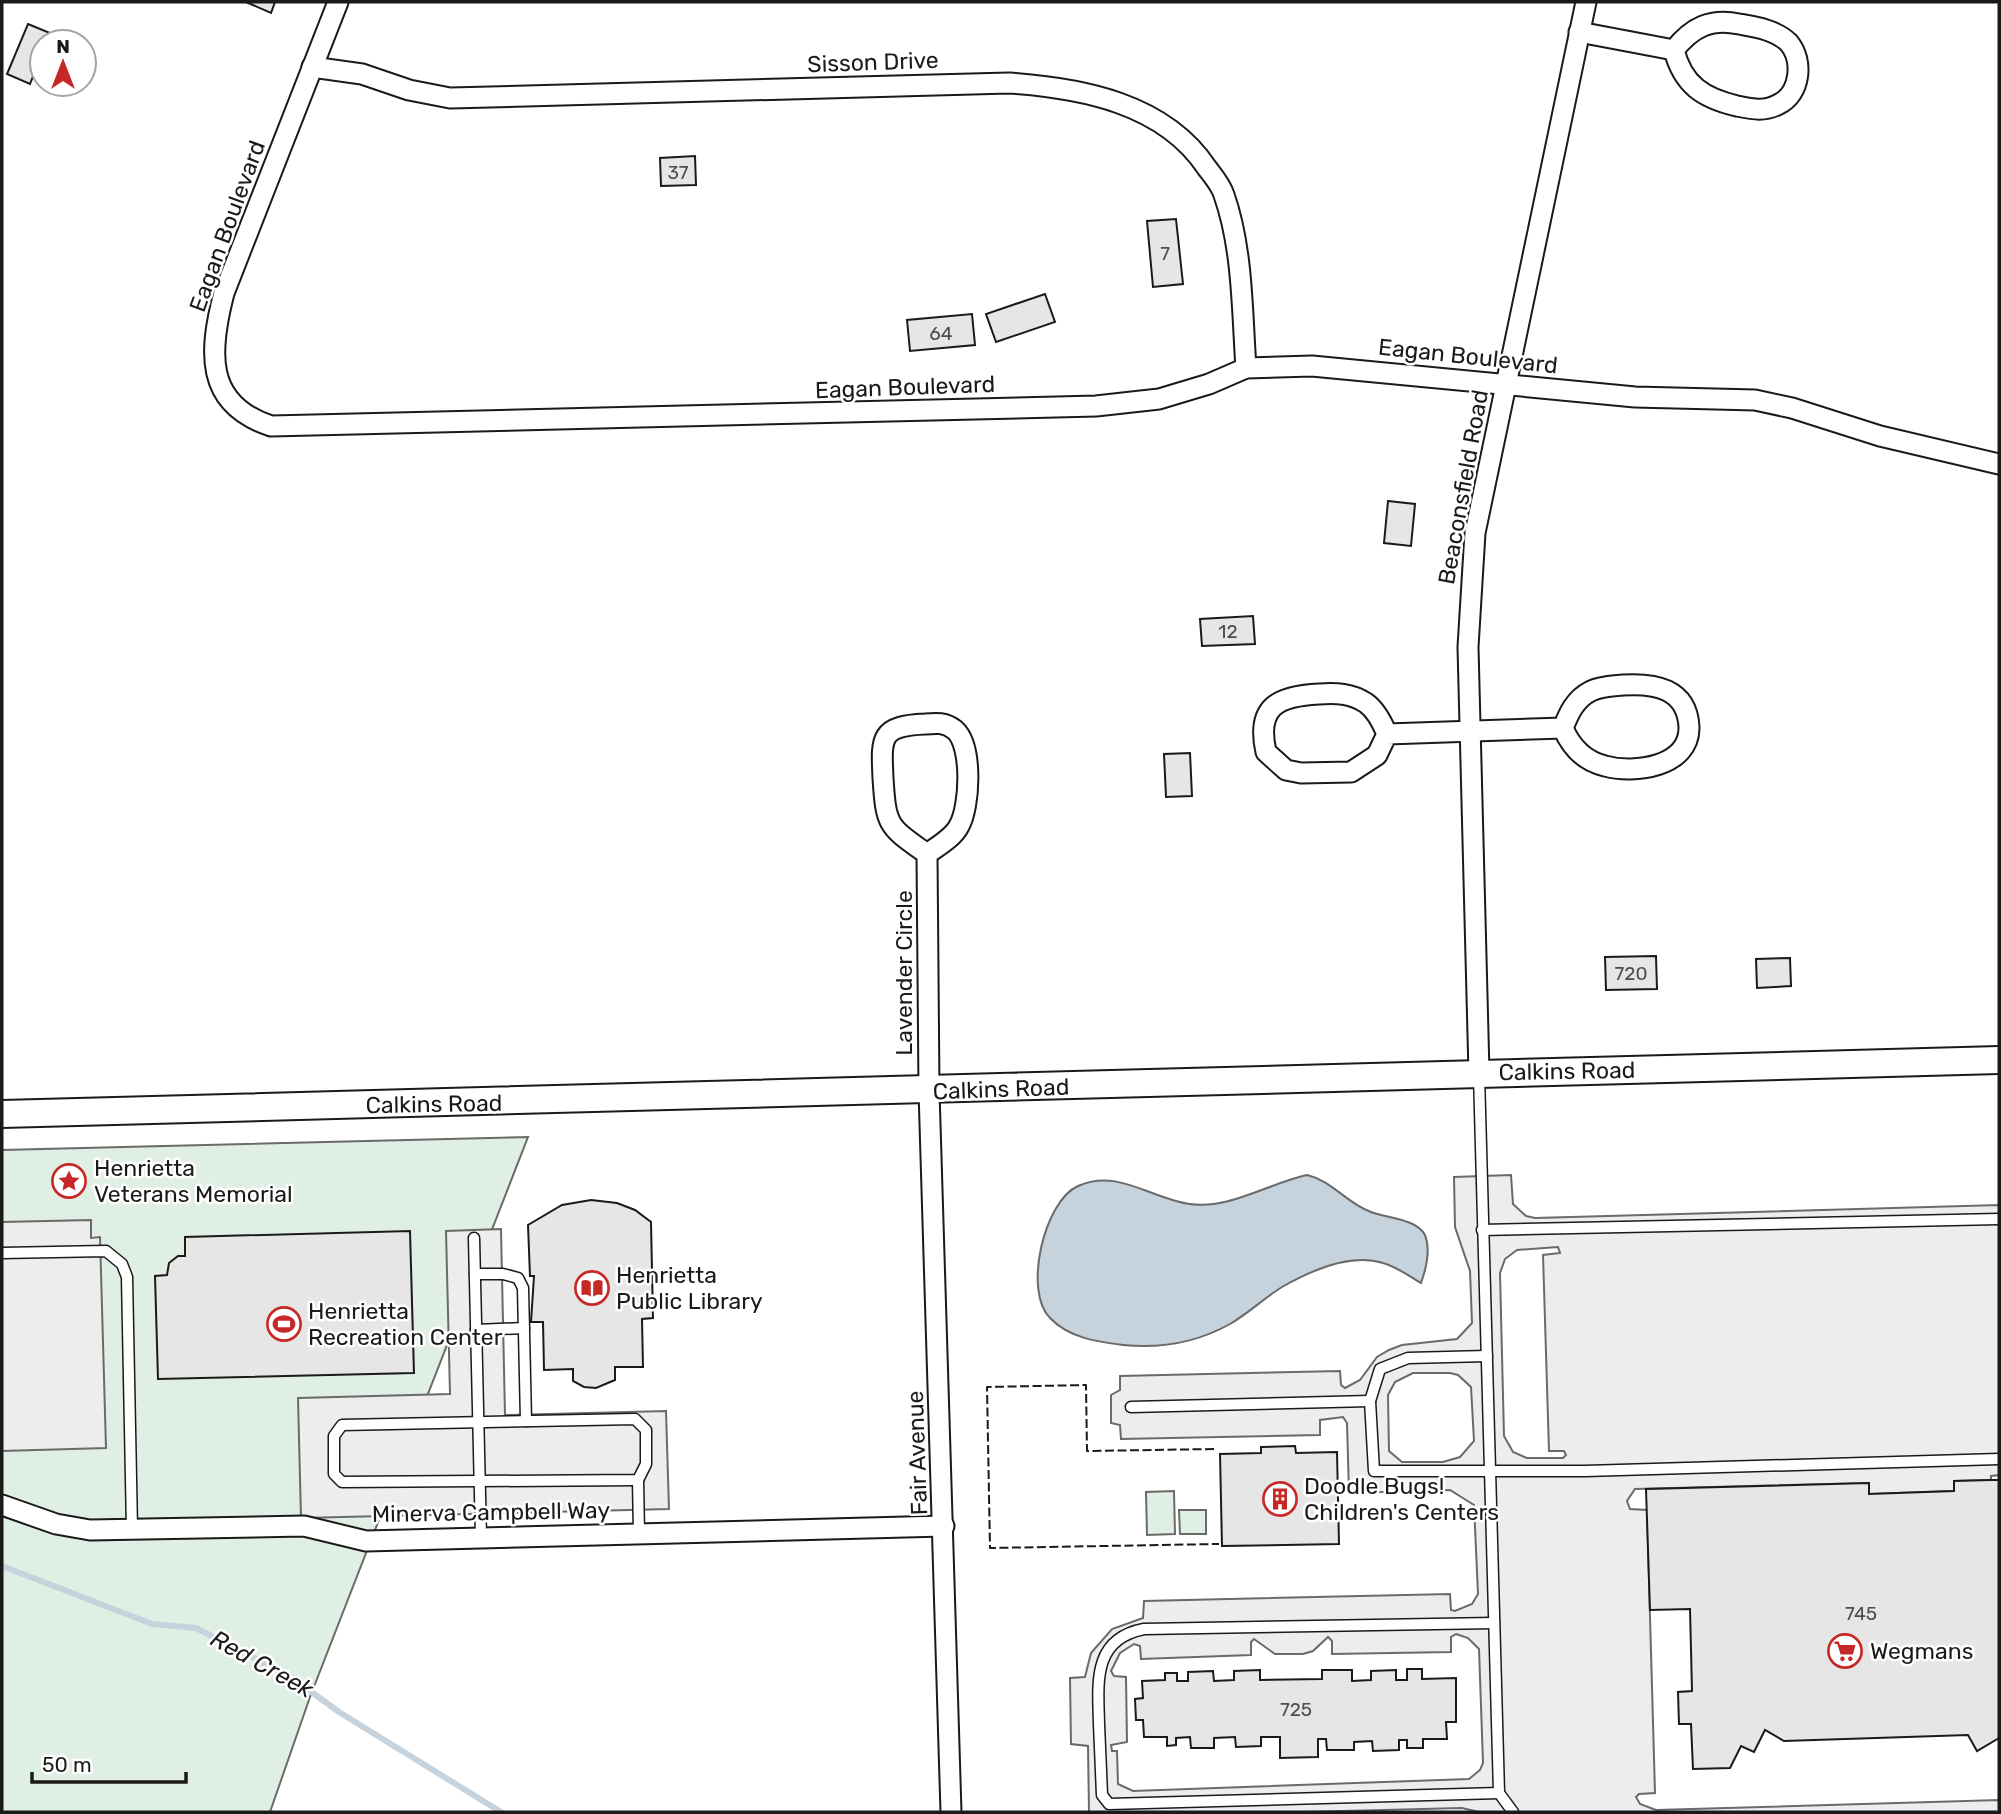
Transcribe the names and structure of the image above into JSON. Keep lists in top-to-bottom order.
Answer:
{
  "streets": {
    "main road": ["Calkins Road"],
    "street": [
      "Sisson Drive",
      "Eagan Boulevard",
      "Beaconsfield Road",
      "Lavender Circle",
      "Fair Avenue",
      "Minerva Campbell Way"
    ]
  },
  "crossings": [
    ["Sisson Drive", "Eagan Boulevard"],
    ["Eagan Boulevard", "Beaconsfield Road"],
    ["Beaconsfield Road", "Calkins Road"],
    ["Lavender Circle", "Calkins Road"],
    ["Lavender Circle", "Fair Avenue"],
    ["Calkins Road", "Fair Avenue"],
    ["Fair Avenue", "Minerva Campbell Way"]
  ],
  "water": ["Red Creek"],
  "places": {
    "place": ["Henrietta Veterans Memorial"],
    "library": ["Henrietta Public Library"],
    "sports": ["Henrietta Recreation Center"],
    "building": ["Doodle Bugs! Children's Centers"],
    "supermarket": ["Wegmans"]
  },
  "house_numbers": [
    "37",
    "7",
    "64",
    "12",
    "720",
    "745",
    "725"
  ],
  "scale_bar": "50 m",
  "north": "top"
}
